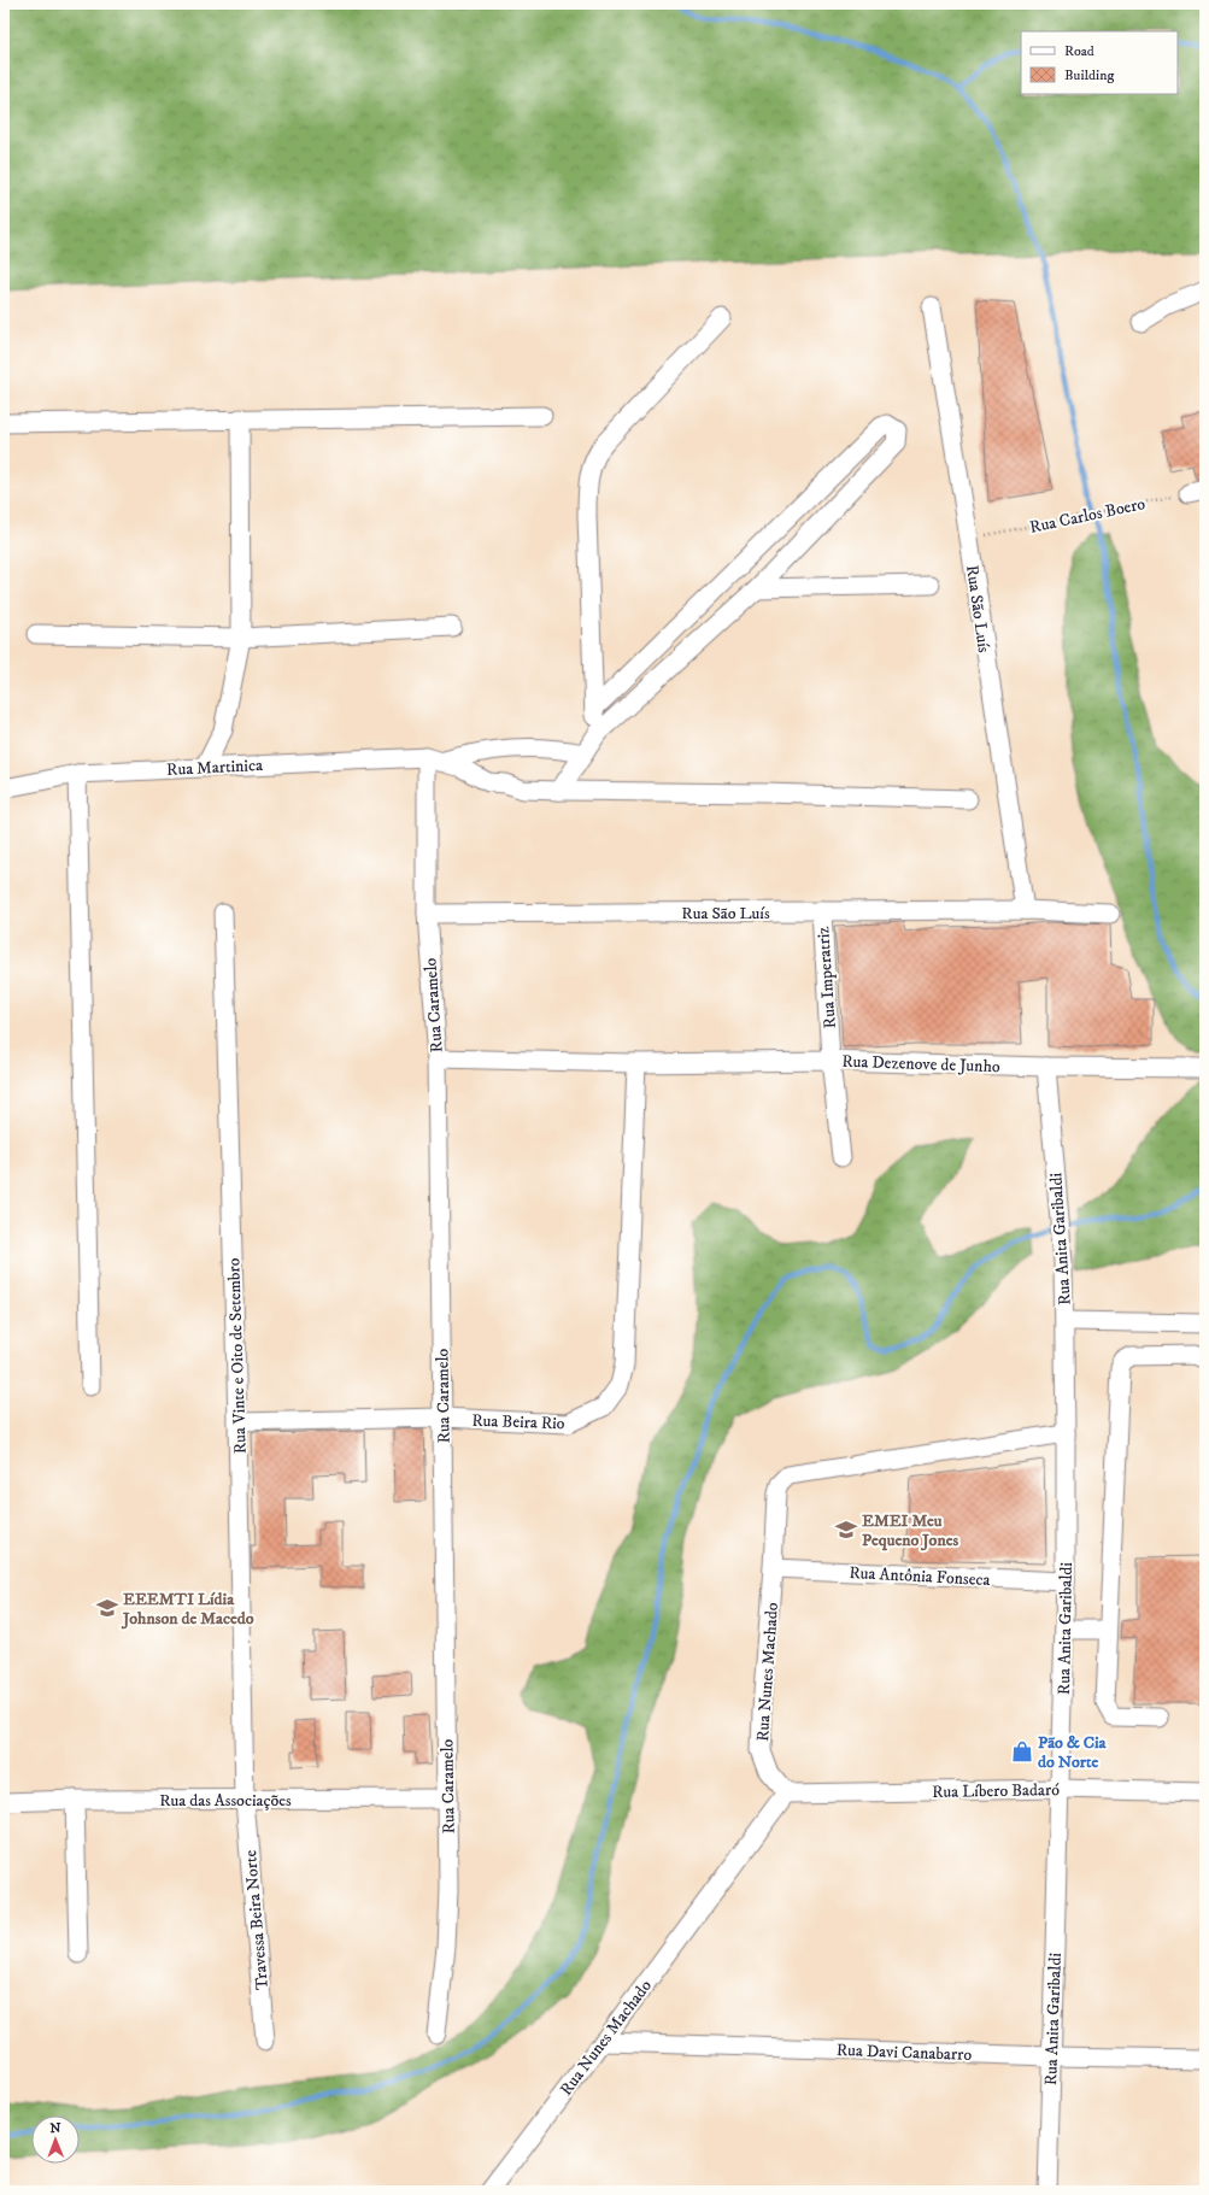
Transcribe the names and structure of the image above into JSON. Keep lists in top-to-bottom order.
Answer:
{
  "streets": {
    "street": [
      "Rua São Luís",
      "Rua Martinica",
      "Rua Imperatriz",
      "Rua Caramelo",
      "Rua Dezenove de Junho",
      "Rua Anita Garibaldi",
      "Rua Vinte e Oito de Setembro",
      "Rua Beira Rio",
      "Rua Antônia Fonseca",
      "Rua Nunes Machado",
      "Rua Líbero Badaró",
      "Rua das Associações",
      "Travessa Beira Norte",
      "Rua Davi Canabarro"
    ],
    "path": ["Rua Carlos Boero"]
  },
  "crossings": [
    ["Rua Carlos Boero", "Rua São Luís"],
    ["Rua São Luís", "Rua Imperatriz"],
    ["Rua São Luís", "Rua Caramelo"],
    ["Rua Martinica", "Rua Caramelo"],
    ["Rua Imperatriz", "Rua Dezenove de Junho"],
    ["Rua Caramelo", "Rua Dezenove de Junho"],
    ["Rua Caramelo", "Rua Beira Rio"],
    ["Rua Caramelo", "Rua das Associações"],
    ["Rua Dezenove de Junho", "Rua Anita Garibaldi"],
    ["Rua Dezenove de Junho", "Rua Beira Rio"],
    ["Rua Anita Garibaldi", "Rua Antônia Fonseca"],
    ["Rua Anita Garibaldi", "Rua Nunes Machado"],
    ["Rua Anita Garibaldi", "Rua Líbero Badaró"],
    ["Rua Anita Garibaldi", "Rua Davi Canabarro"],
    ["Rua Vinte e Oito de Setembro", "Rua Beira Rio"],
    ["Rua Vinte e Oito de Setembro", "Rua das Associações"],
    ["Rua Vinte e Oito de Setembro", "Travessa Beira Norte"],
    ["Rua Antônia Fonseca", "Rua Nunes Machado"],
    ["Rua Nunes Machado", "Rua Líbero Badaró"],
    ["Rua Nunes Machado", "Rua Davi Canabarro"],
    ["Rua das Associações", "Travessa Beira Norte"]
  ],
  "places": {
    "school or university": ["EMEI Meu Pequeno Jones", "EEEMTI Lídia Johnson de Macedo"],
    "shop": ["Pão & Cia do Norte"]
  },
  "legend": ["Road", "Building"],
  "north": "top"
}
